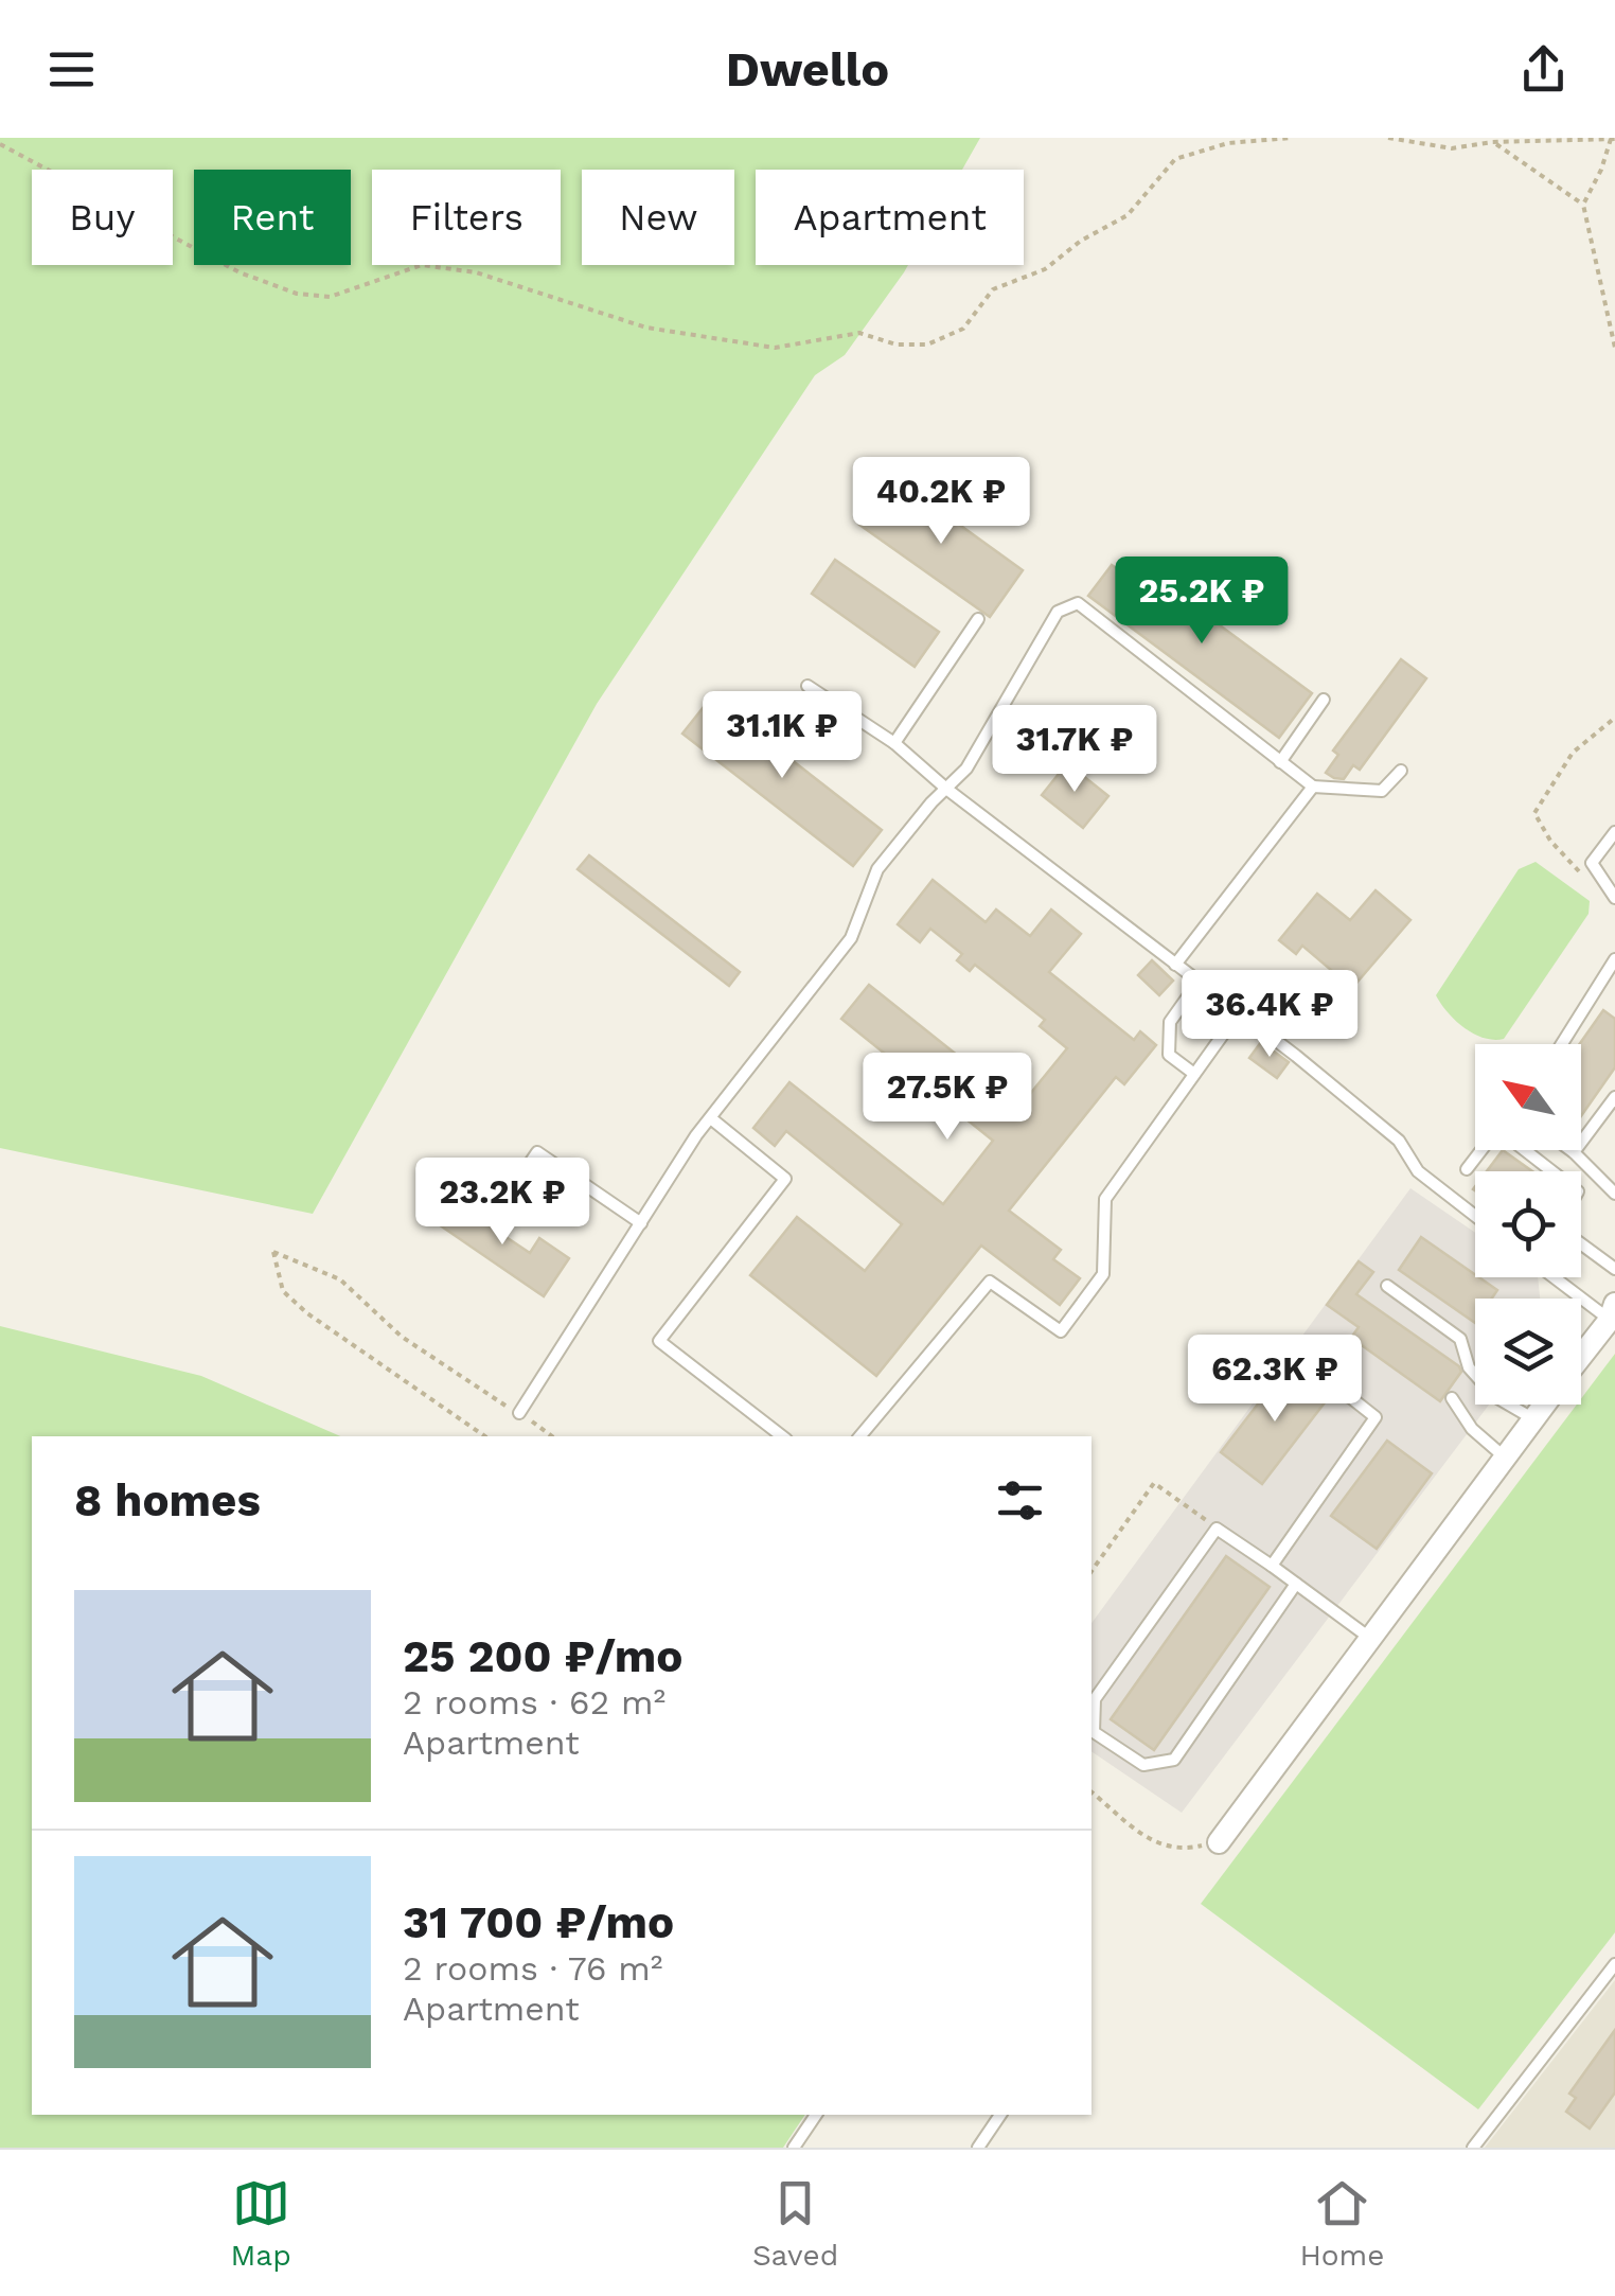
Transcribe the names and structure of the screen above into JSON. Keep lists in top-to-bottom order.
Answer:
{
  "north": "top left",
  "page": {
    "header": "Dwello",
    "chip": [
      "Buy",
      "Rent",
      "Filters",
      "New",
      "Apartment"
    ],
    "price": [
      "40.2K ₽",
      "25.2K ₽",
      "31.1K ₽",
      "31.7K ₽",
      "36.4K ₽",
      "27.5K ₽",
      "23.2K ₽",
      "62.3K ₽"
    ],
    "heading": "8 homes",
    "list": [
      {
        "name": "25 200 ₽/mo",
        "note": "2 rooms · 62 m² · Apartment"
      },
      {
        "name": "31 700 ₽/mo",
        "note": "2 rooms · 76 m² · Apartment"
      }
    ],
    "tabs": ["Map", "Saved", "Home"]
  }
}
